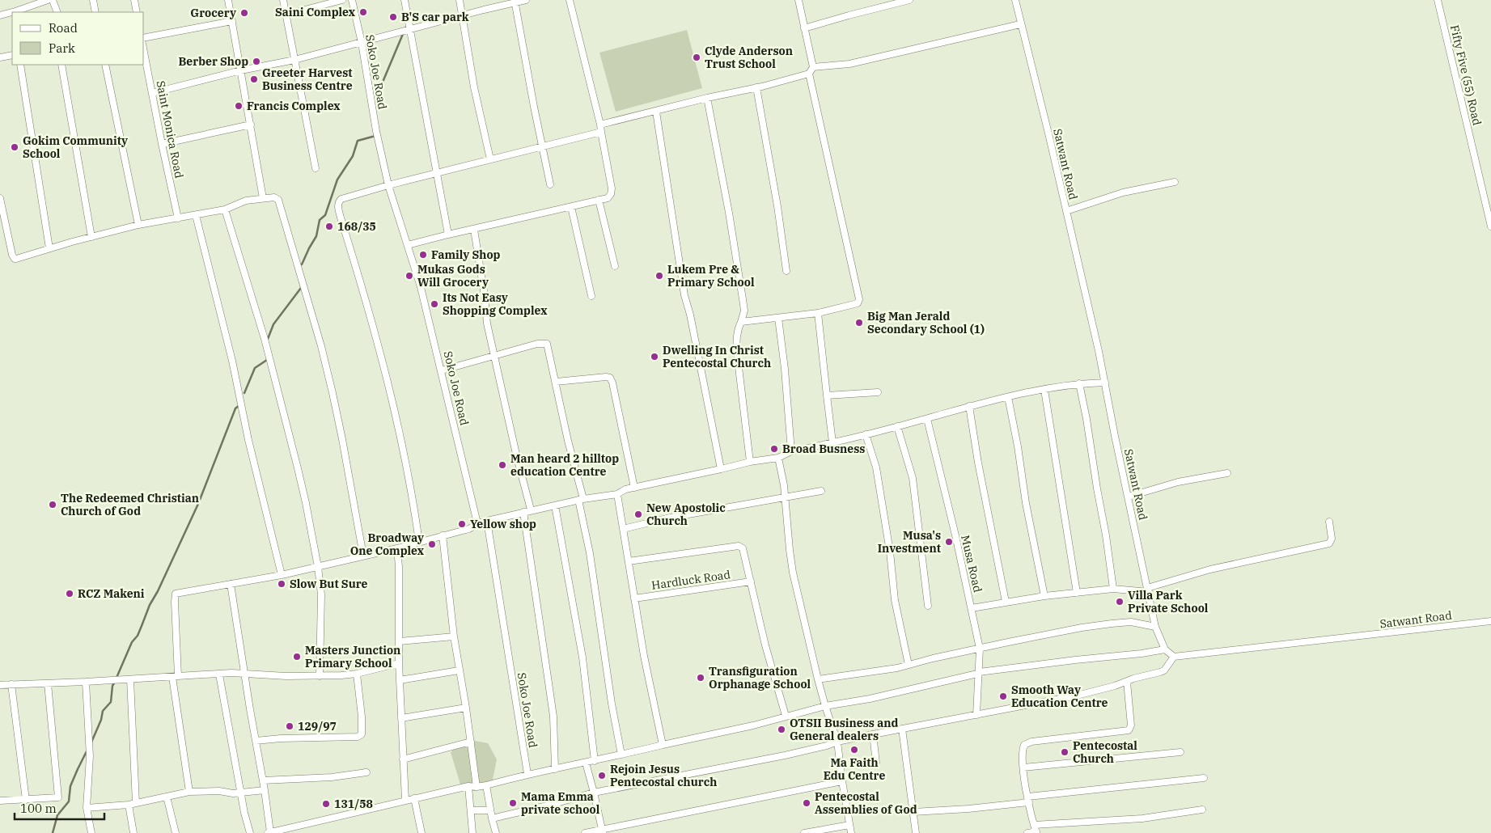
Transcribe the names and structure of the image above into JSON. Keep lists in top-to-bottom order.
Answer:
{
  "streets": {
    "street": [
      "Soko Joe Road",
      "Fifty Five (55) Road",
      "Saint Monica Road",
      "Satwant Road",
      "Musa Road",
      "Hardluck Road"
    ]
  },
  "places": [
    "Saini Complex",
    "Grocery",
    "B'S car park",
    "Clyde Anderson Trust School",
    "Berber Shop",
    "Greeter Harvest Business Centre",
    "Francis Complex",
    "Gokim Community School",
    "168/35",
    "Family Shop",
    "Mukas Gods Will Grocery",
    "Lukem Pre & Primary School",
    "Its Not Easy Shopping Complex",
    "Big Man Jerald Secondary School (1)",
    "Dwelling In Christ Pentecostal Church",
    "Broad Busness",
    "Man heard 2 hilltop education Centre",
    "The Redeemed Christian Church of God",
    "New Apostolic Church",
    "Yellow shop",
    "Musa's Investment",
    "Broadway One Complex",
    "Slow But Sure",
    "RCZ Makeni",
    "Villa Park Private School",
    "Masters Junction Primary School",
    "Transfiguration Orphanage School",
    "Smooth Way Education Centre",
    "129/97",
    "OTSII Business and General dealers",
    "Ma Faith Edu Centre",
    "Pentecostal Church",
    "Rejoin Jesus Pentecostal church",
    "Mama Emma private school",
    "Pentecostal Assemblies of God",
    "131/58"
  ],
  "legend": ["Road", "Park"],
  "scale_bar": "100 m"
}
